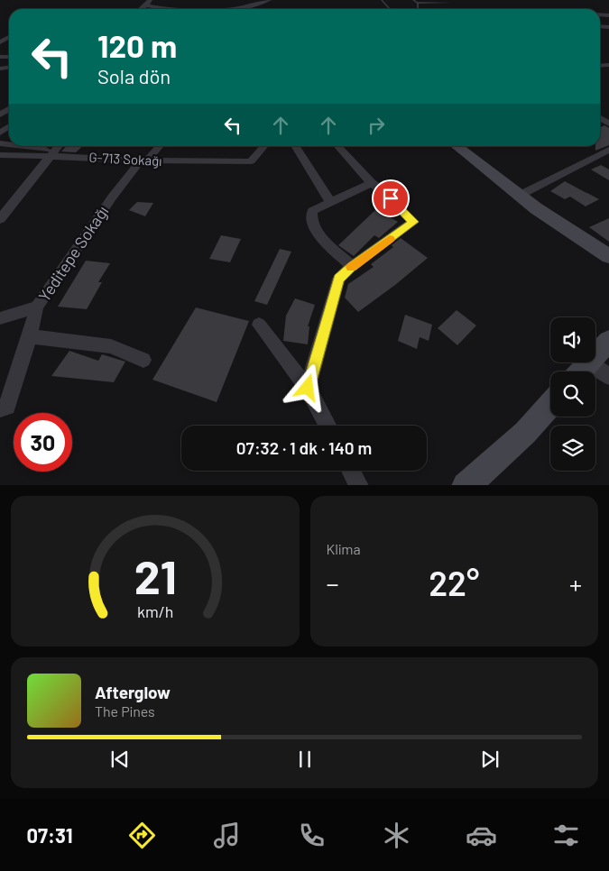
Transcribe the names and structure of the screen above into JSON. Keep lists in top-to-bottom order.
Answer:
{
  "streets": {
    "street": ["G-713 Sokağı", "Yeditepe Sokağı"]
  },
  "crossings": [
    ["G-713 Sokağı", "Yeditepe Sokağı"]
  ],
  "page": {
    "turn": ["120 m", "Sola dön"],
    "limit": "30",
    "trip": "07:32 · 1 dk · 140 m",
    "tile": "Klima",
    "heat": ["−", "22°", "+"],
    "song": ["Afterglow", "The Pines"],
    "tabs": "07:31",
    "gauge": ["21", "km/h"]
  }
}
